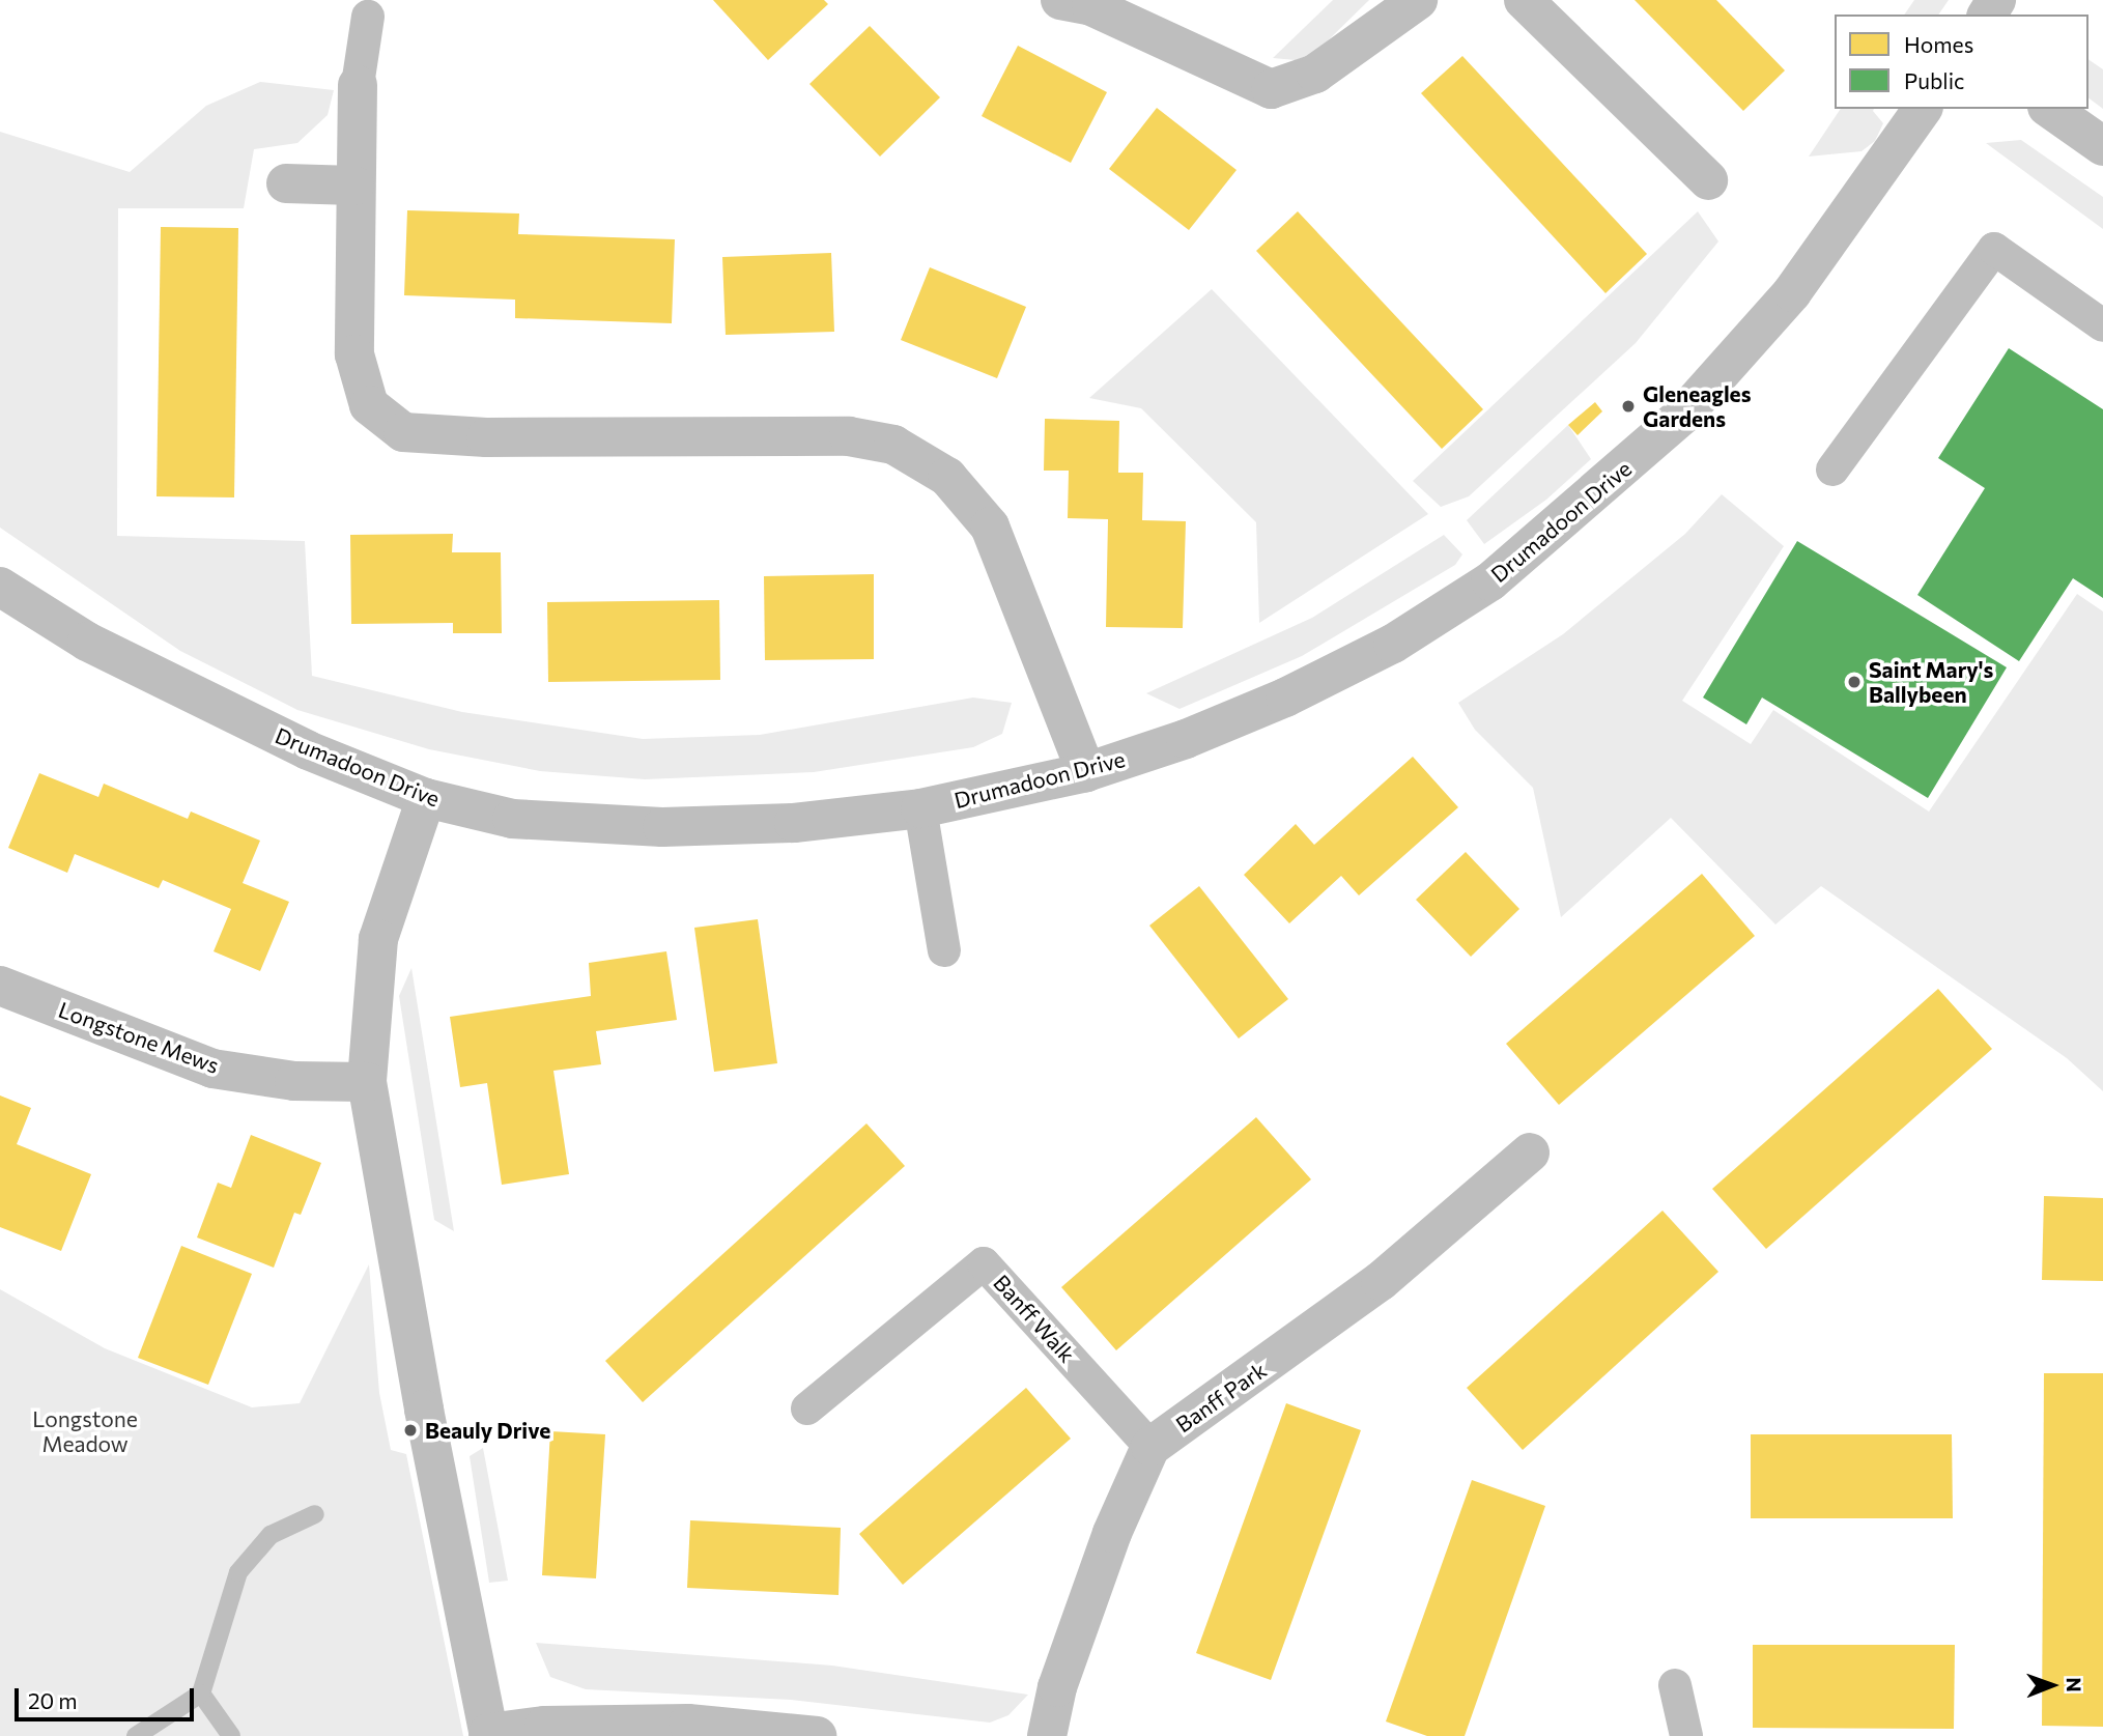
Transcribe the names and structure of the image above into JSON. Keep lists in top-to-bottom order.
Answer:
{
  "streets": {
    "street": ["Drumadoon Drive", "Longstone Mews", "Banff Park"],
    "lane": ["Banff Walk"]
  },
  "crossings": [
    ["Banff Walk", "Banff Park"]
  ],
  "parks": ["Longstone Meadow"],
  "places": ["Gleneagles Gardens", "Saint Mary's Ballybeen", "Beauly Drive"],
  "legend": ["Homes", "Public"],
  "scale_bar": "20 m",
  "north": "right"
}
